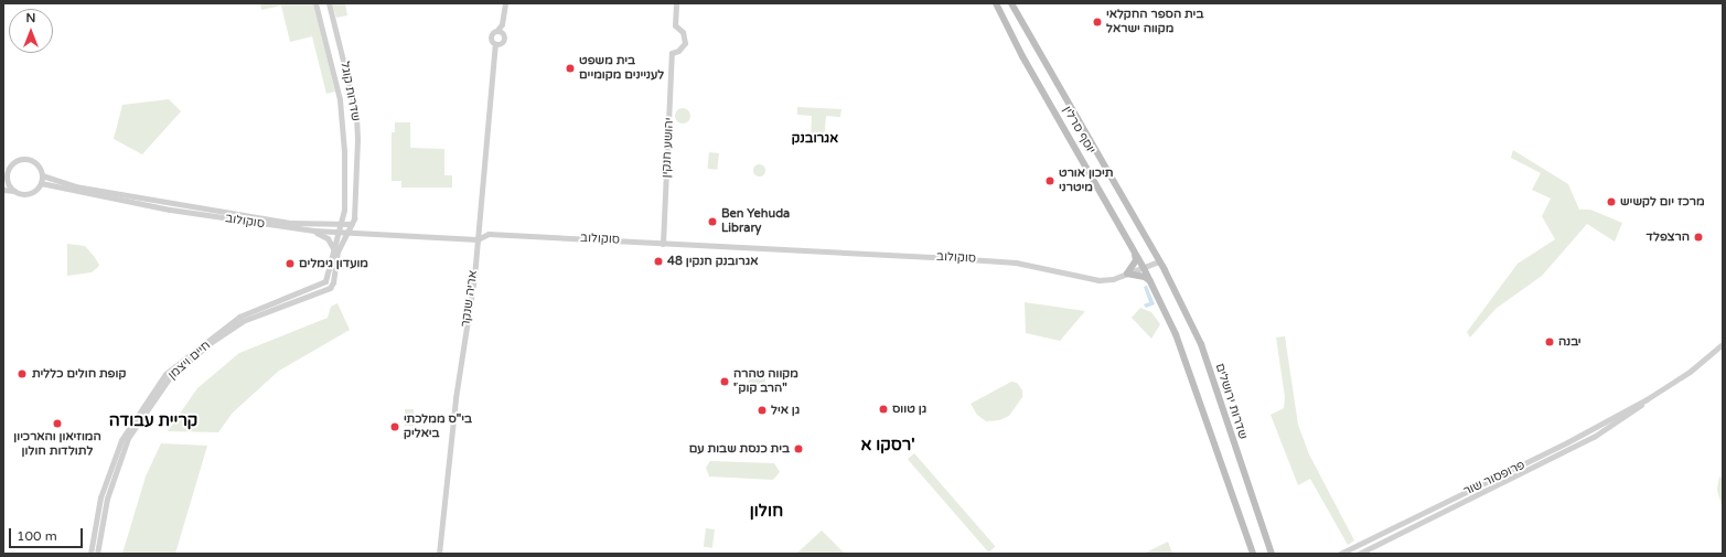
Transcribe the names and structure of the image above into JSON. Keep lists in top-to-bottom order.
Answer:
{
  "streets": {
    "main road": ["יוסף סרלין", "שדרות ירושלים"],
    "street": [
      "שדרות קוגל",
      "יהושע חנקין",
      "סוקולוב",
      "אריה שנקר",
      "חיים ויצמן",
      "פרופסור שור"
    ]
  },
  "crossings": [
    ["שדרות קוגל", "סוקולוב"],
    ["שדרות קוגל", "חיים ויצמן"],
    ["יוסף סרלין", "סוקולוב"],
    ["יוסף סרלין", "שדרות ירושלים"],
    ["יהושע חנקין", "סוקולוב"],
    ["סוקולוב", "אריה שנקר"],
    ["סוקולוב", "חיים ויצמן"],
    ["סוקולוב", "שדרות ירושלים"]
  ],
  "districts": [
    "אגרובנק",
    "קריית עבודה",
    "רסקו א'",
    "חולון"
  ],
  "places": [
    "בית הספר החקלאי מקווה ישראל",
    "בית משפט לעניינים מקומיים",
    "תיכון אורט מיטרני",
    "מרכז יום לקשיש",
    "Ben Yehuda Library",
    "הרצפלד",
    "אגרובנק חנקין 48",
    "מועדון גימלים",
    "יבנה",
    "קופת חולים כללית",
    "מקווה טהרה \"הרב קוק\"",
    "גן טווס",
    "גן איל",
    "המוזיאון והארכיון לתולדות חולון",
    "בי\"ס ממלכתי ביאליק",
    "בית כנסת שבות עם"
  ],
  "scale_bar": "100 m",
  "north": "top"
}
